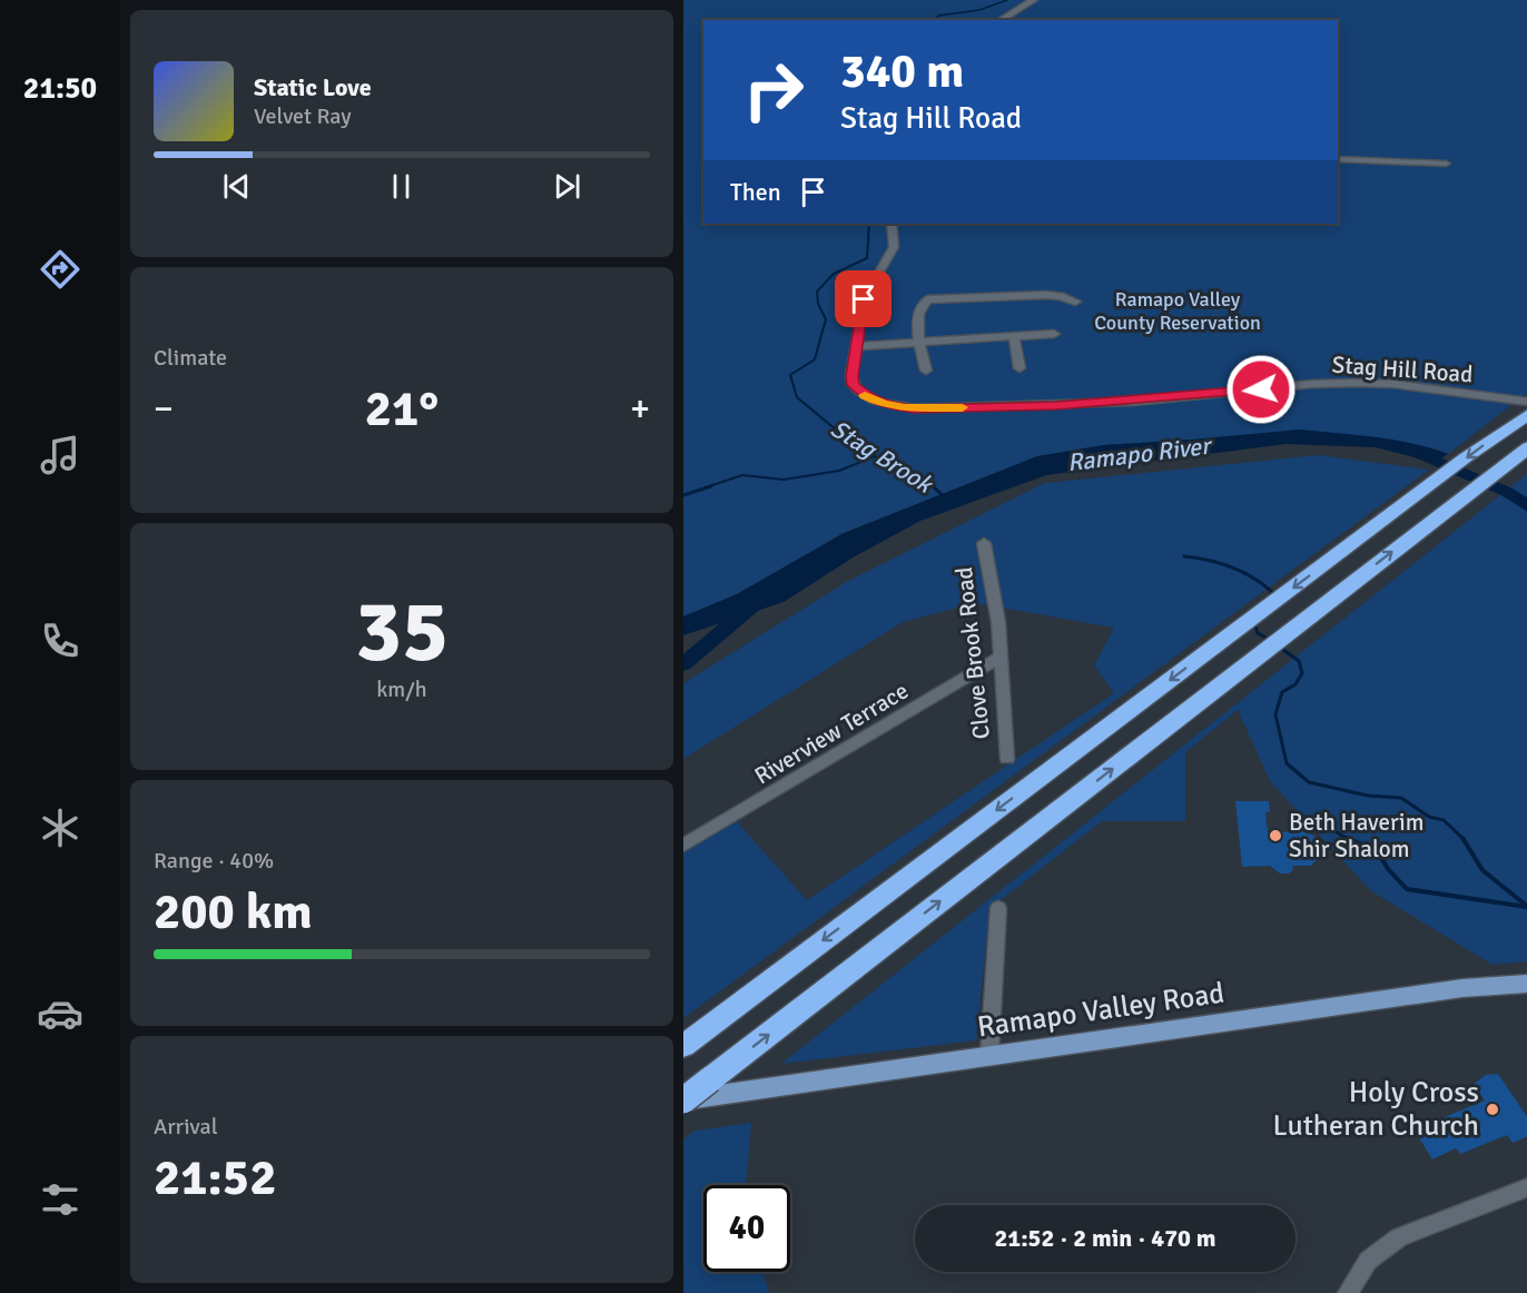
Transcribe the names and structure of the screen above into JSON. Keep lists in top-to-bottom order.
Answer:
{
  "streets": {
    "main road": ["Ramapo Valley Road"],
    "street": ["Stag Hill Road", "Clove Brook Road", "Riverview Terrace"]
  },
  "crossings": [
    ["Clove Brook Road", "Riverview Terrace"]
  ],
  "water": ["Ramapo River", "Stag Brook"],
  "parks": ["Ramapo Valley County Reservation"],
  "places": ["Beth Haverim Shir Shalom", "Holy Cross Lutheran Church"],
  "page": {
    "tabs": "21:50",
    "turn": ["340 m", "Stag Hill Road"],
    "song": ["Static Love", "Velvet Ray"],
    "then": "Then",
    "tile": [
      "Climate",
      ["35", "km/h"],
      ["Range · 40%", "200 km"],
      ["Arrival", "21:52"]
    ],
    "heat": ["−", "21°", "+"],
    "limit": "40",
    "trip": "21:52 · 2 min · 470 m"
  }
}
